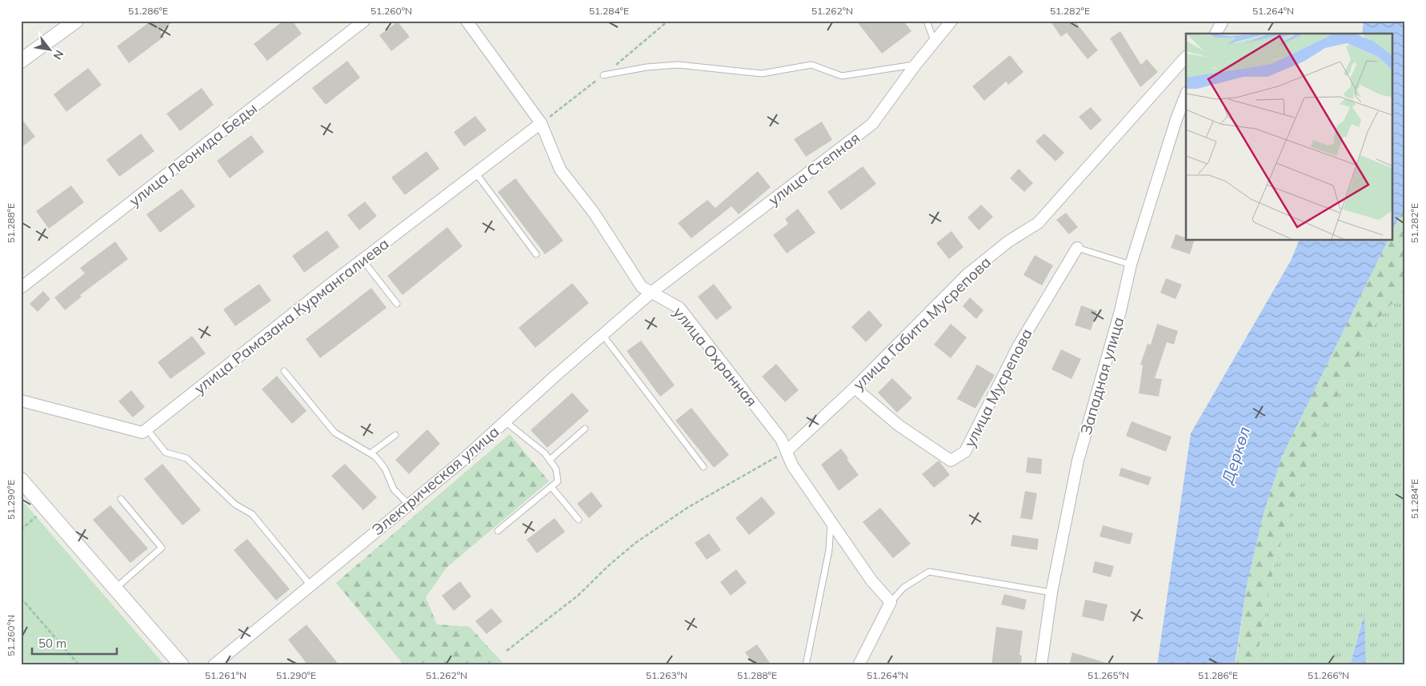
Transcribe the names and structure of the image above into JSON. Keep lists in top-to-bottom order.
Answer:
{
  "streets": {
    "street": [
      "улица Леонида Беды",
      "улица Степная",
      "улица Рамазана Курмангалиева",
      "улица Габита Мусрепова",
      "улица Охранная",
      "Западная улица",
      "улица Мусрепова",
      "Электрическая улица"
    ]
  },
  "crossings": [
    ["улица Степная", "улица Охранная"],
    ["улица Степная", "Электрическая улица"],
    ["улица Рамазана Курмангалиева", "улица Охранная"],
    ["улица Габита Мусрепова", "улица Охранная"],
    ["улица Габита Мусрепова", "улица Мусрепова"],
    ["улица Охранная", "Электрическая улица"]
  ],
  "water": ["Деркөл"],
  "scale_bar": "50 m",
  "north": "bottom right",
  "coordinates": [
    "51.286°E",
    "51.260°N",
    "51.284°E",
    "51.262°N",
    "51.282°E",
    "51.264°N",
    "51.288°E",
    "51.290°E",
    "51.261°N",
    "51.263°N",
    "51.265°N",
    "51.266°N"
  ]
}
